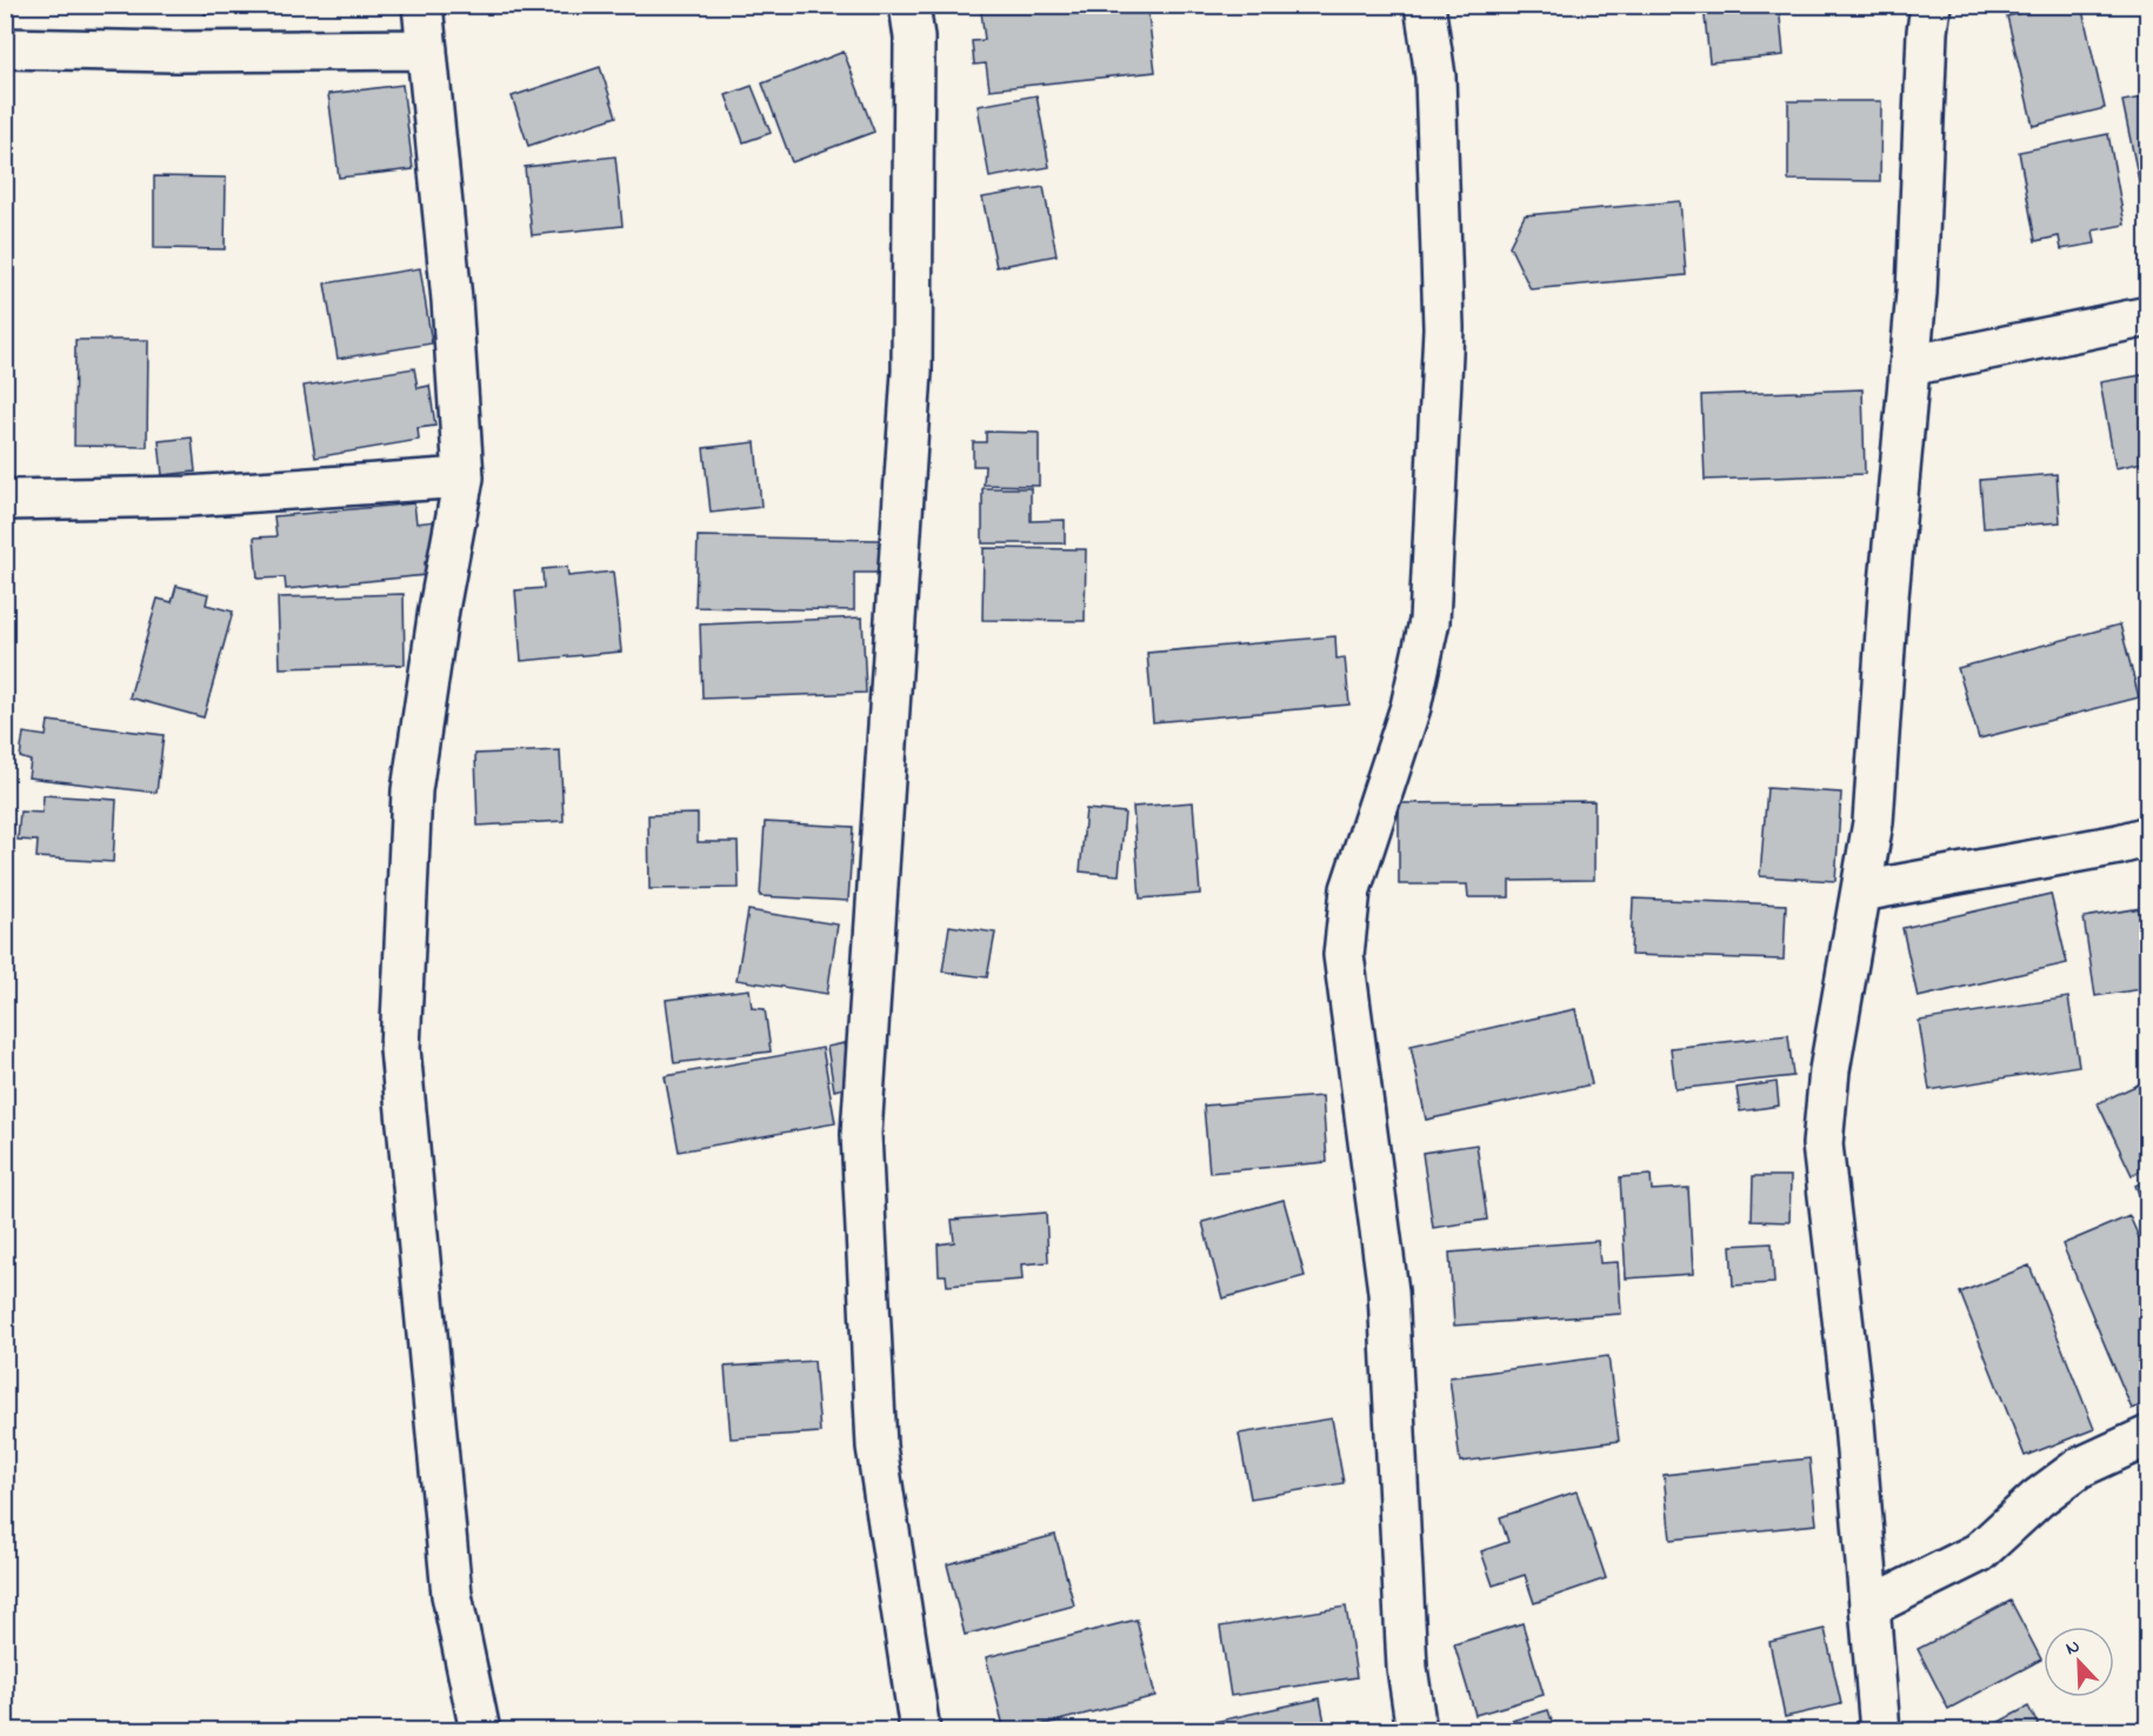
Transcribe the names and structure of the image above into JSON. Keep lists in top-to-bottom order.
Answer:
{
  "north": "top left"
}
